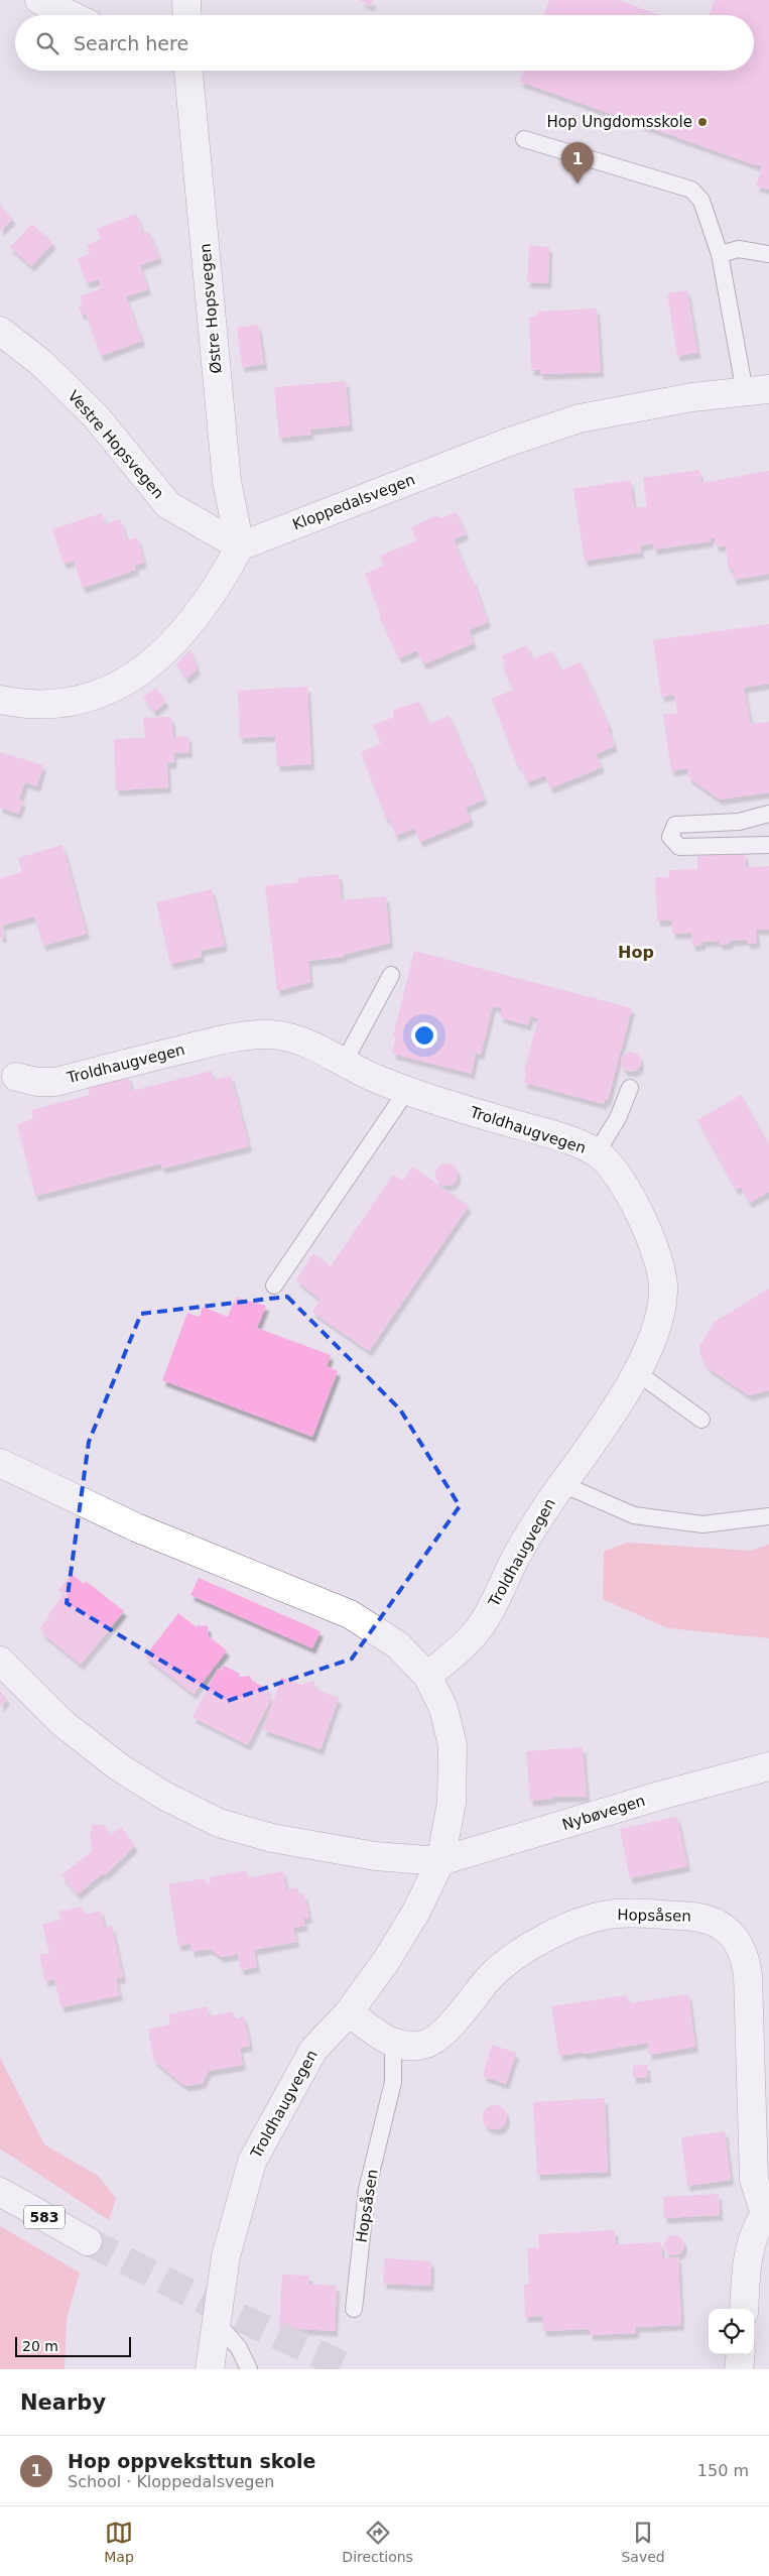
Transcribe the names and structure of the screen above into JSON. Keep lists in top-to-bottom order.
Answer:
{
  "streets": {
    "street": [
      "Østre Hopsvegen",
      "Vestre Hopsvegen",
      "Kloppedalsvegen",
      "Troldhaugvegen",
      "Nybøvegen",
      "Hopsåsen",
      "583"
    ]
  },
  "crossings": [
    ["Østre Hopsvegen", "Vestre Hopsvegen"],
    ["Østre Hopsvegen", "Kloppedalsvegen"],
    ["Vestre Hopsvegen", "Kloppedalsvegen"],
    ["Troldhaugvegen", "Nybøvegen"]
  ],
  "districts": ["Hop"],
  "places": ["Hop Ungdomsskole"],
  "scale_bar": "20 m",
  "page": {
    "search": "Search here",
    "pins": "1",
    "scale": "20 m",
    "heading": "Nearby",
    "list": [
      {
        "mark": "1",
        "name": "Hop oppveksttun skole",
        "note": "School · Kloppedalsvegen",
        "value": "150 m"
      }
    ],
    "nav": ["Map", "Directions", "Saved"]
  }
}
